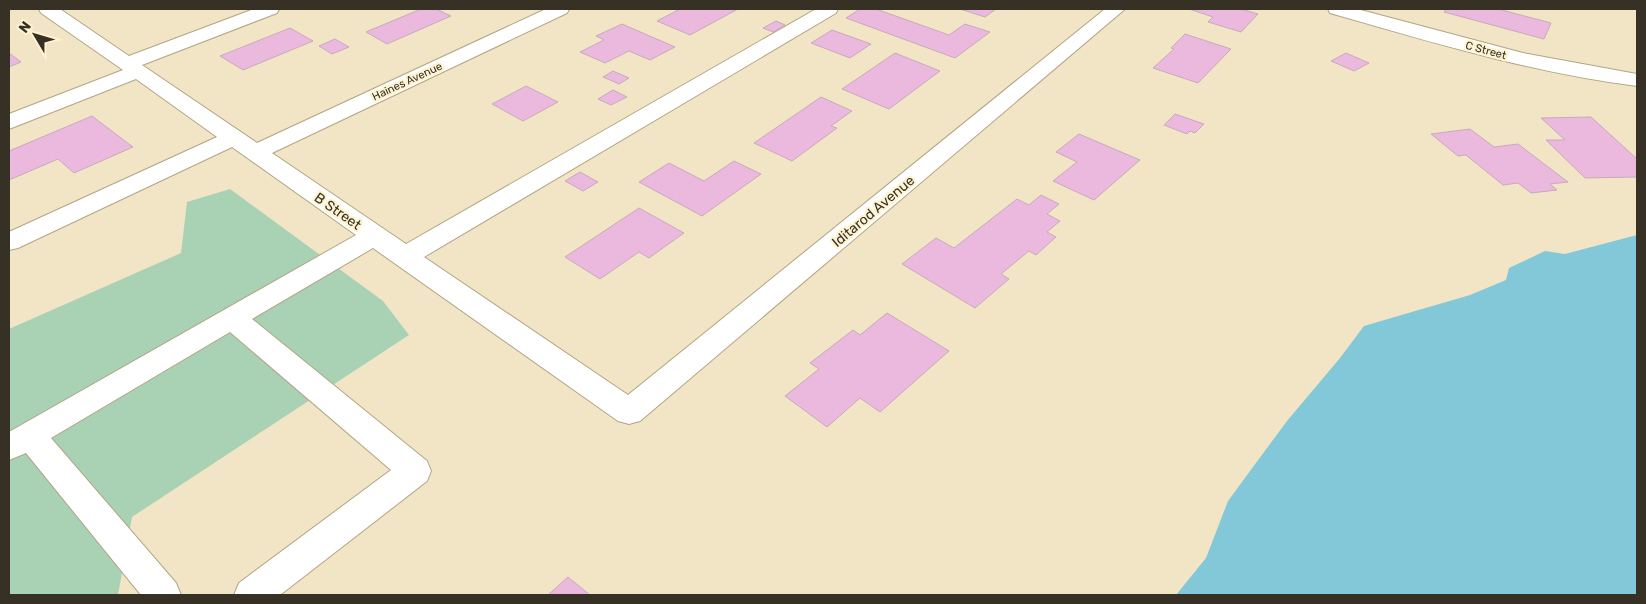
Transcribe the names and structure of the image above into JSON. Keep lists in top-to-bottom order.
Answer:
{
  "streets": {
    "street": [
      "C Street",
      "Haines Avenue",
      "B Street",
      "Iditarod Avenue"
    ]
  },
  "crossings": [
    ["Haines Avenue", "B Street"],
    ["B Street", "Iditarod Avenue"]
  ],
  "north": "top left"
}
